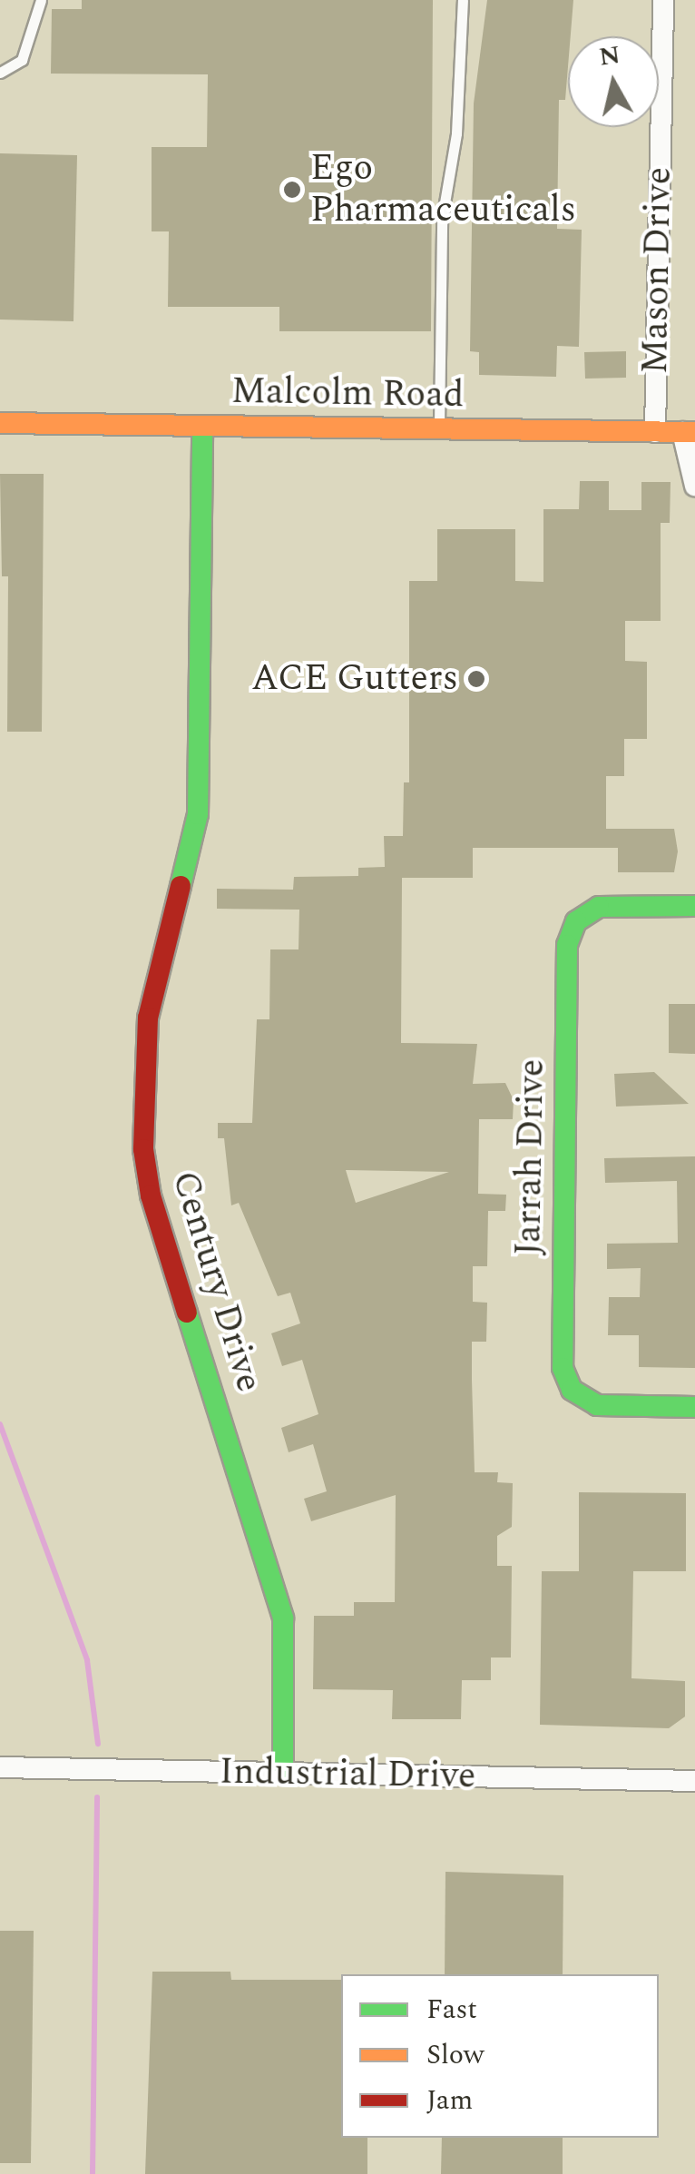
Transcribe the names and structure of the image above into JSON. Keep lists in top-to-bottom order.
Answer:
{
  "streets": {
    "street": [
      "Mason Drive",
      "Malcolm Road",
      "Jarrah Drive",
      "Century Drive",
      "Industrial Drive"
    ]
  },
  "crossings": [
    ["Mason Drive", "Malcolm Road"],
    ["Malcolm Road", "Century Drive"],
    ["Century Drive", "Industrial Drive"]
  ],
  "places": ["Ego Pharmaceuticals", "ACE Gutters"],
  "legend": ["Fast", "Slow", "Jam"],
  "north": "top"
}
